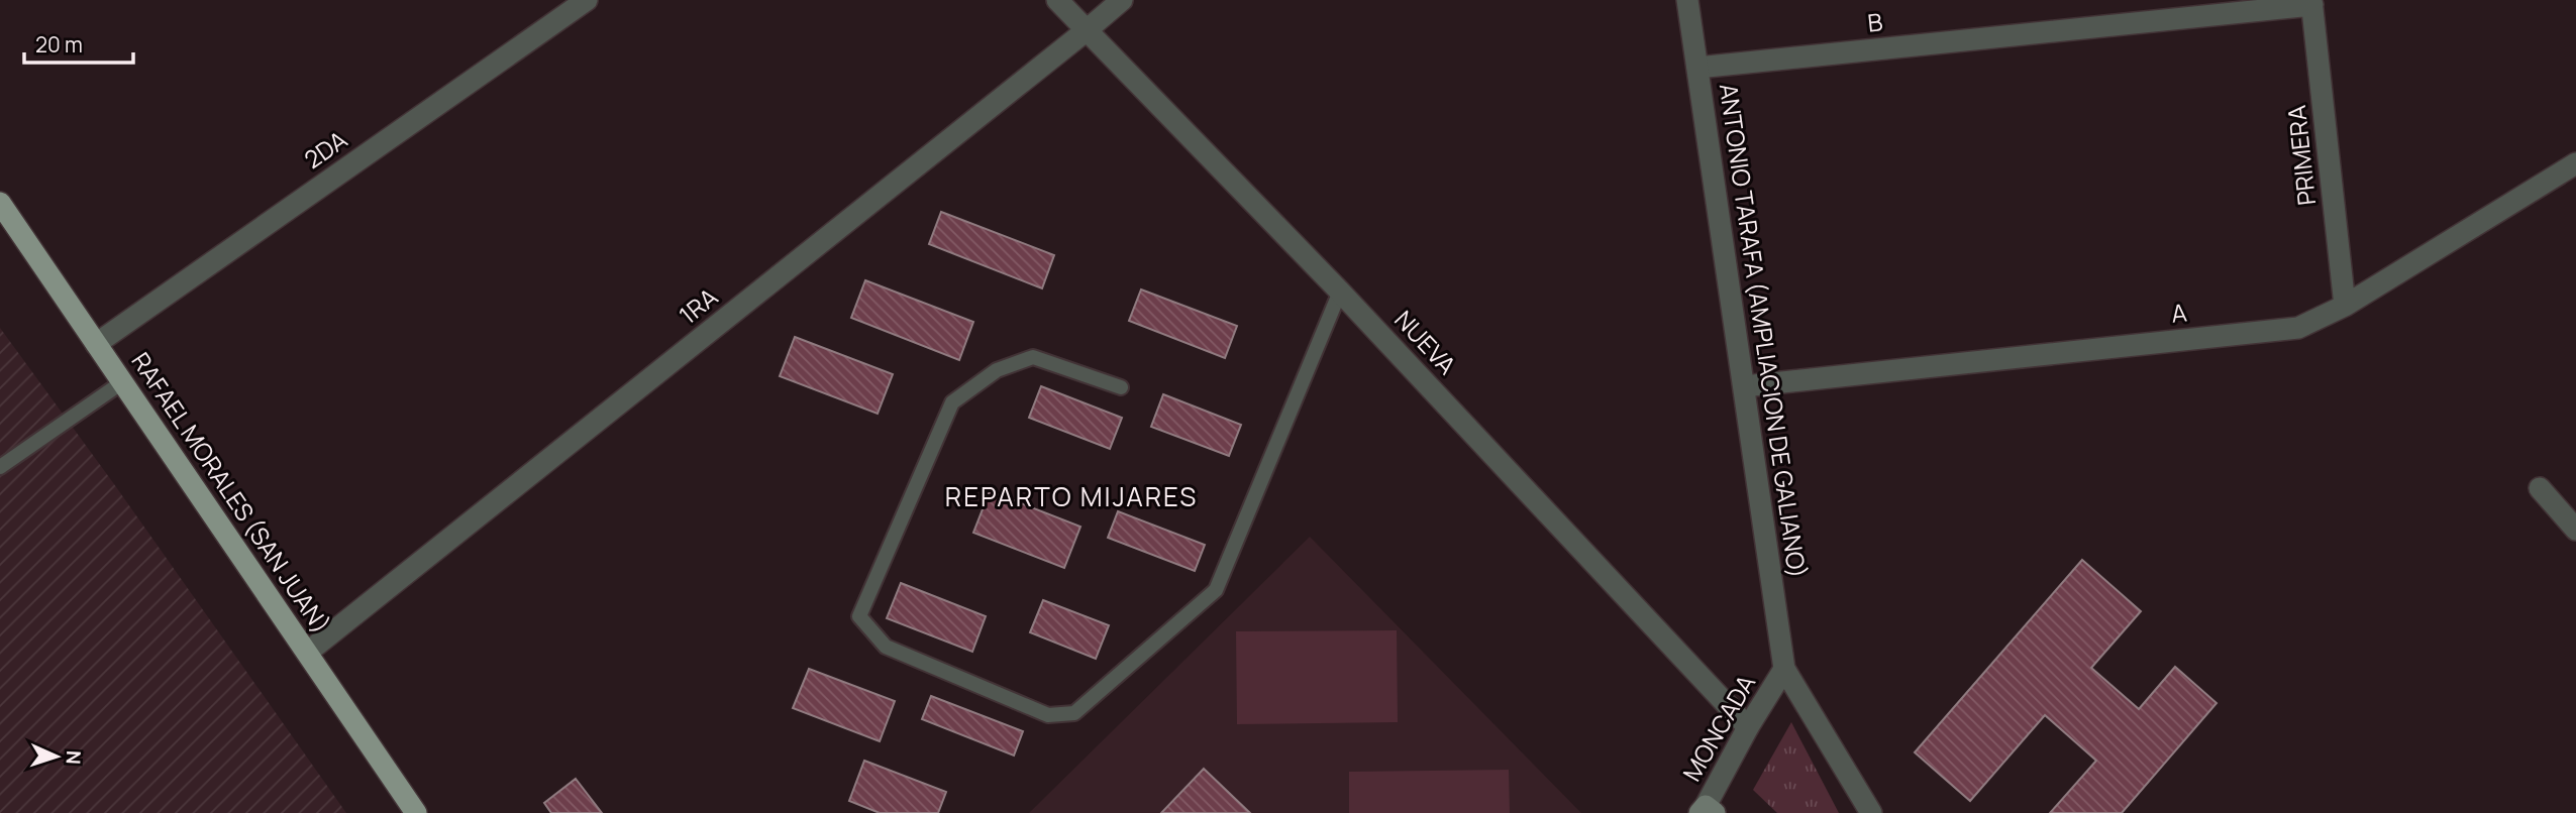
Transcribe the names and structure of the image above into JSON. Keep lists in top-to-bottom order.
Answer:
{
  "streets": {
    "main road": ["RAFAEL MORALES (SAN JUAN)"],
    "street": [
      "B",
      "2DA",
      "PRIMERA",
      "1RA",
      "A",
      "ANTONIO TARAFA (AMPLIACION DE GALIANO)",
      "NUEVA",
      "MONCADA"
    ]
  },
  "crossings": [
    ["B", "PRIMERA"],
    ["B", "ANTONIO TARAFA (AMPLIACION DE GALIANO)"],
    ["2DA", "RAFAEL MORALES (SAN JUAN)"],
    ["PRIMERA", "A"],
    ["1RA", "NUEVA"],
    ["1RA", "RAFAEL MORALES (SAN JUAN)"],
    ["A", "ANTONIO TARAFA (AMPLIACION DE GALIANO)"],
    ["ANTONIO TARAFA (AMPLIACION DE GALIANO)", "MONCADA"],
    ["NUEVA", "MONCADA"]
  ],
  "districts": ["REPARTO MIJARES"],
  "scale_bar": "20 m",
  "north": "right"
}
